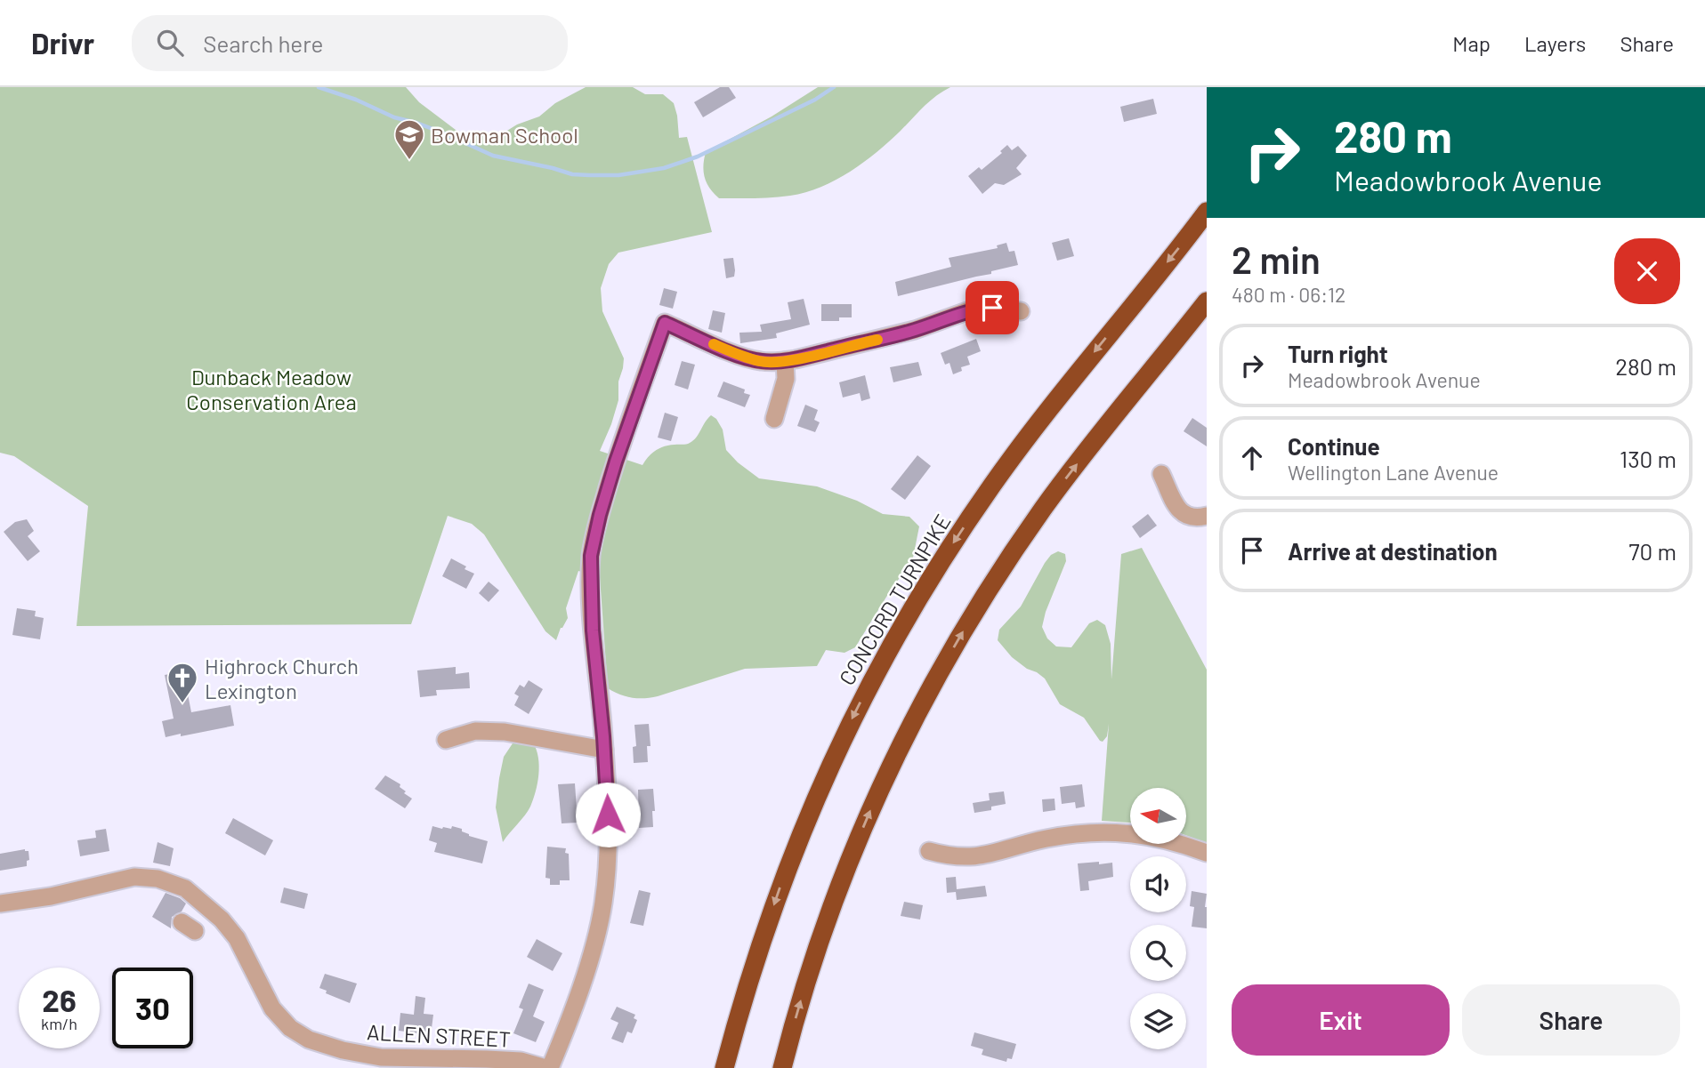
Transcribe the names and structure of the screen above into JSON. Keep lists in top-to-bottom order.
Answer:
{
  "streets": {
    "highway": ["CONCORD TURNPIKE"],
    "street": ["ALLEN STREET"]
  },
  "parks": ["Dunback Meadow Conservation Area"],
  "places": {
    "school or university": ["Bowman School"],
    "church": ["Highrock Church Lexington"]
  },
  "north": "left",
  "page": {
    "header": "Drivr",
    "search": "Search here",
    "nav": ["Map", "Layers", "Share"],
    "turn": ["280 m", "Meadowbrook Avenue"],
    "heading": ["2 min", "480 m · 06:12"],
    "list": [
      {
        "name": "Turn right",
        "note": "Meadowbrook Avenue",
        "value": "280 m"
      },
      {
        "name": "Continue",
        "note": "Wellington Lane Avenue",
        "value": "130 m"
      },
      {
        "name": "Arrive at destination",
        "value": "70 m"
      }
    ],
    "speed": "26 km/h",
    "limit": "30",
    "buttons": ["Exit", "Share"]
  }
}
